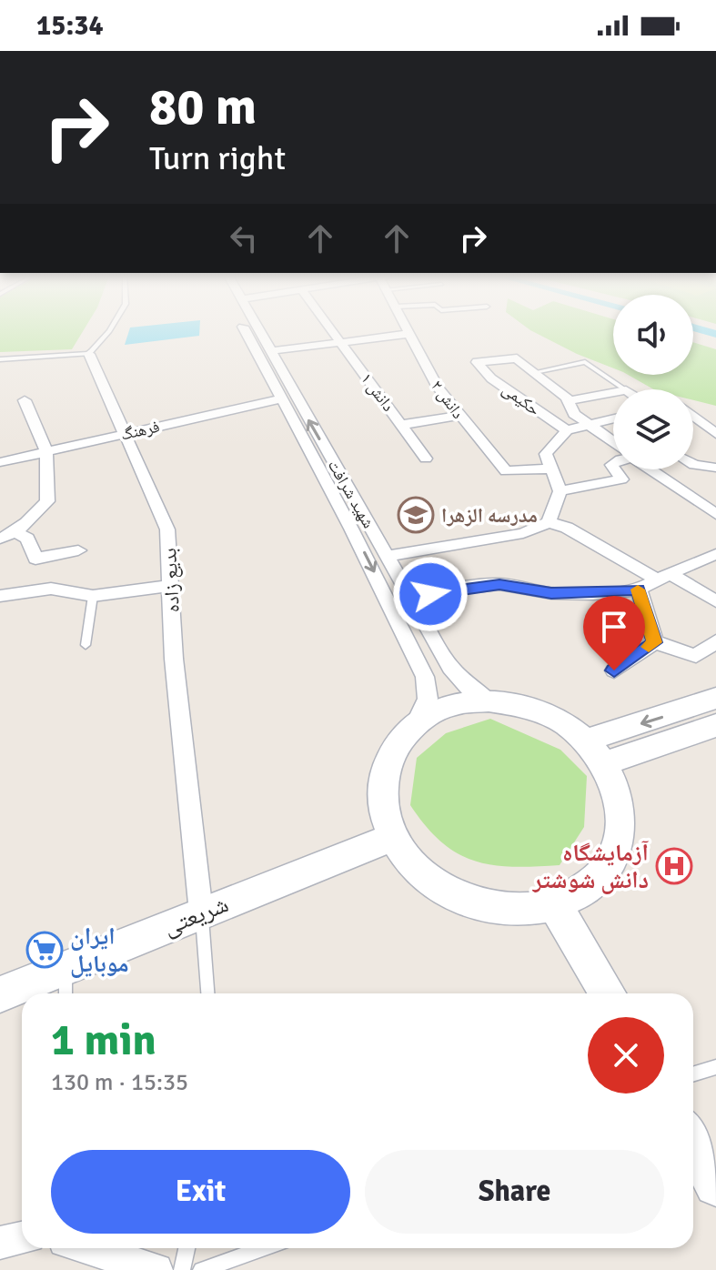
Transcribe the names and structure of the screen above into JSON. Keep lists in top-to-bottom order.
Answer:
{
  "streets": {
    "main road": ["شریعتی"],
    "street": [
      "دانش ۱",
      "دانش ۲",
      "حکیمی",
      "فرهنگ",
      "شهید شرافت",
      "بدیع زاده"
    ]
  },
  "crossings": [
    ["فرهنگ", "شهید شرافت"],
    ["فرهنگ", "بدیع زاده"],
    ["شهید شرافت", "شریعتی"],
    ["بدیع زاده", "شریعتی"]
  ],
  "places": {
    "school or university": ["مدرسه الزهرا"],
    "hospital": ["آزمایشگاه دانش شوشتر"],
    "supermarket": ["ایران موبایل"]
  },
  "page": {
    "status": "15:34",
    "turn": ["80 m", "Turn right"],
    "heading": ["1 min", "130 m · 15:35"],
    "buttons": ["Exit", "Share"]
  }
}
